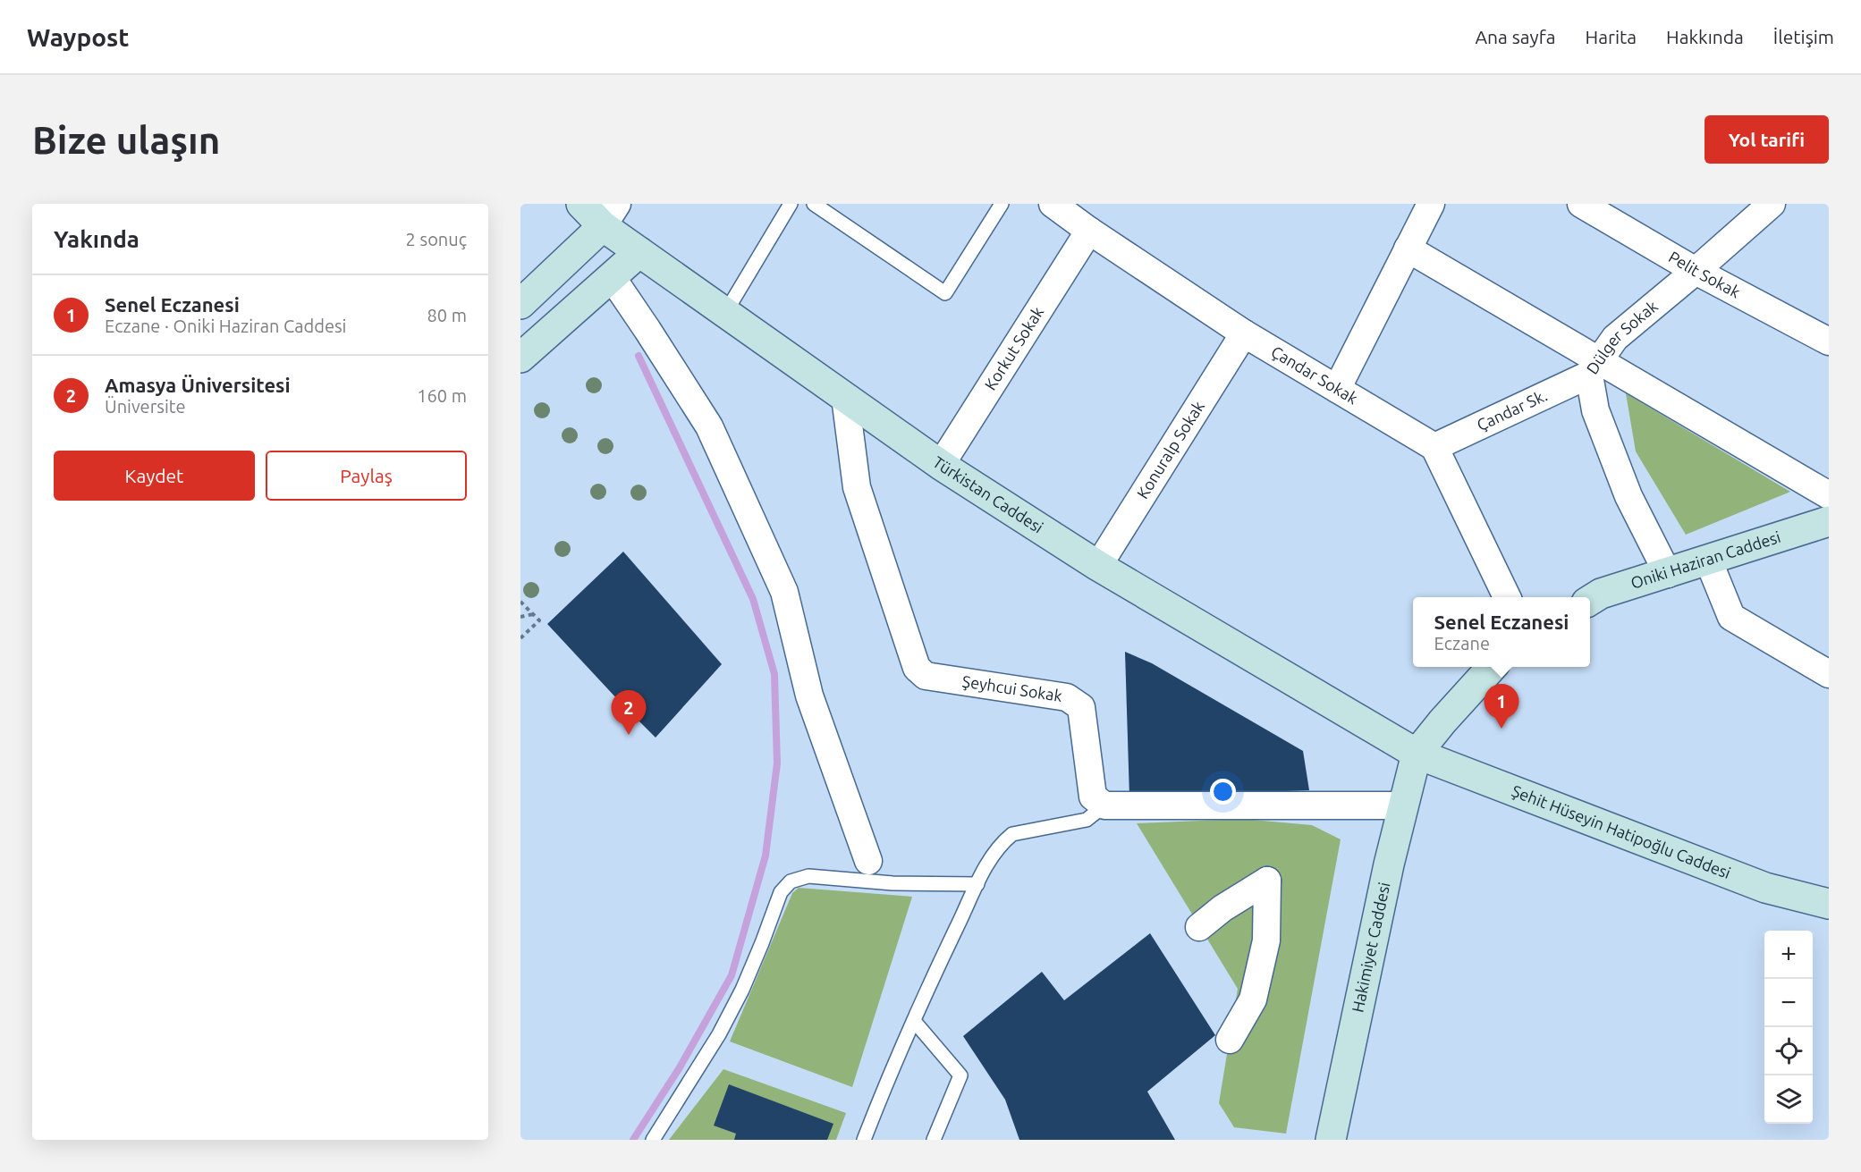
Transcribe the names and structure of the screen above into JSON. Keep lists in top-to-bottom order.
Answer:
{
  "streets": {
    "street": [
      "Pelit Sokak",
      "Dülger Sokak",
      "Korkut Sokak",
      "Çandar Sokak",
      "Çandar Sk.",
      "Konuralp Sokak",
      "Türkistan Caddesi",
      "Oniki Haziran Caddesi",
      "Şeyhcui Sokak",
      "Şehit Hüseyin Hatipoğlu Caddesi",
      "Hakimiyet Caddesi"
    ]
  },
  "crossings": [
    ["Pelit Sokak", "Dülger Sokak"],
    ["Dülger Sokak", "Çandar Sk."],
    ["Dülger Sokak", "Oniki Haziran Caddesi"],
    ["Korkut Sokak", "Çandar Sokak"],
    ["Korkut Sokak", "Türkistan Caddesi"],
    ["Çandar Sokak", "Çandar Sk."],
    ["Çandar Sokak", "Konuralp Sokak"],
    ["Konuralp Sokak", "Türkistan Caddesi"],
    ["Türkistan Caddesi", "Şeyhcui Sokak"],
    ["Türkistan Caddesi", "Şehit Hüseyin Hatipoğlu Caddesi"],
    ["Türkistan Caddesi", "Hakimiyet Caddesi"],
    ["Şehit Hüseyin Hatipoğlu Caddesi", "Hakimiyet Caddesi"]
  ],
  "page": {
    "header": "Waypost",
    "nav": [
      "Ana sayfa",
      "Harita",
      "Hakkında",
      "İletişim"
    ],
    "buttons": [
      "Yol tarifi",
      ["Kaydet", "Paylaş"]
    ],
    "title": "Bize ulaşın",
    "heading": ["Yakında", "2 sonuç"],
    "list": [
      {
        "mark": "1",
        "name": "Senel Eczanesi",
        "note": "Eczane · Oniki Haziran Caddesi",
        "value": "80 m"
      },
      {
        "mark": "2",
        "name": "Amasya Üniversitesi",
        "note": "Üniversite",
        "value": "160 m"
      }
    ],
    "popup": ["Senel Eczanesi", "Eczane"],
    "pins": ["1", "2"],
    "map_buttons": ["+", "−"]
  }
}
